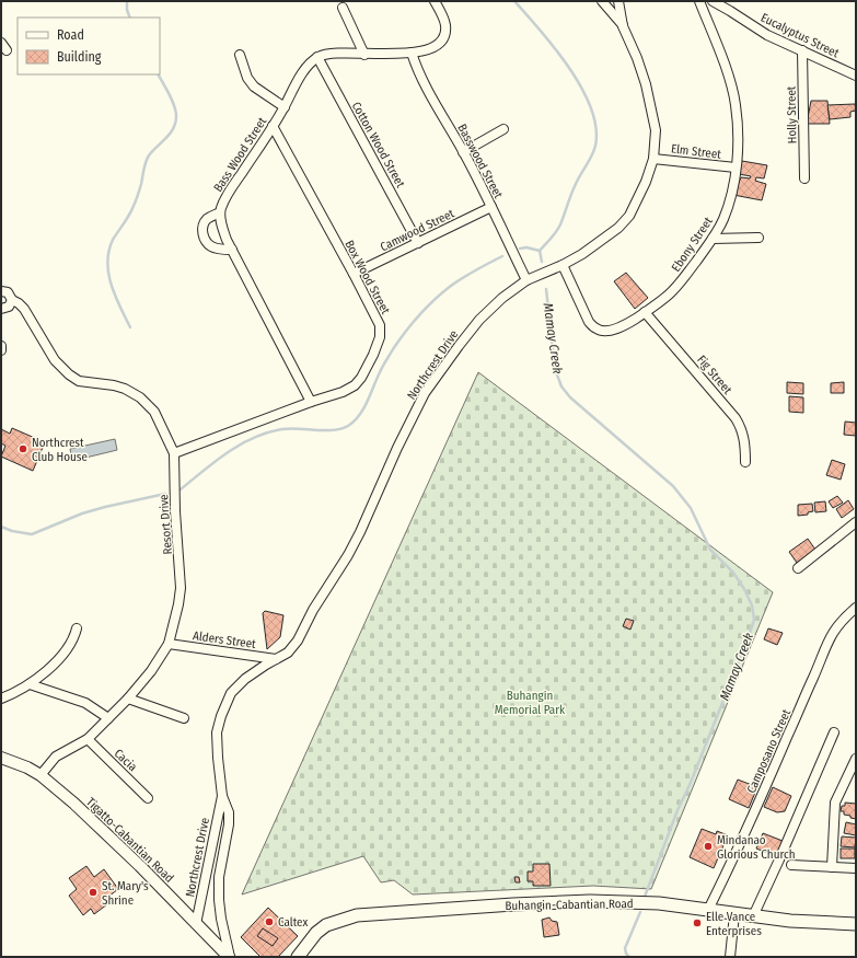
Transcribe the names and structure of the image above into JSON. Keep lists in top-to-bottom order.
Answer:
{
  "streets": {
    "main road": ["Buhangin-Cabantian Road"],
    "street": [
      "Eucalyptus Street",
      "Holly Street",
      "Cotton Wood Street",
      "Elm Street",
      "Bass Wood Street",
      "Basswood Street",
      "Camwood Street",
      "Ebony Street",
      "Box Wood Street",
      "Northcrest Drive",
      "Fig Street",
      "Resort Drive",
      "Alders Street",
      "Camposano Street",
      "Cacia",
      "Tigatto-Cabantian Road"
    ]
  },
  "crossings": [
    ["Eucalyptus Street", "Holly Street"],
    ["Cotton Wood Street", "Bass Wood Street"],
    ["Cotton Wood Street", "Camwood Street"],
    ["Elm Street", "Ebony Street"],
    ["Elm Street", "Northcrest Drive"],
    ["Bass Wood Street", "Box Wood Street"],
    ["Basswood Street", "Camwood Street"],
    ["Basswood Street", "Northcrest Drive"],
    ["Camwood Street", "Box Wood Street"],
    ["Ebony Street", "Northcrest Drive"],
    ["Ebony Street", "Fig Street"],
    ["Box Wood Street", "Resort Drive"],
    ["Northcrest Drive", "Alders Street"],
    ["Northcrest Drive", "Tigatto-Cabantian Road"],
    ["Resort Drive", "Alders Street"],
    ["Resort Drive", "Cacia"],
    ["Resort Drive", "Tigatto-Cabantian Road"],
    ["Camposano Street", "Buhangin-Cabantian Road"]
  ],
  "water": ["Mamay Creek"],
  "parks": ["Buhangin Memorial Park"],
  "places": [
    "Northcrest Club House",
    "Mindanao Glorious Church",
    "St. Mary's Shrine",
    "Caltex",
    "Elle Vance Enterprises"
  ],
  "legend": ["Road", "Building"]
}
